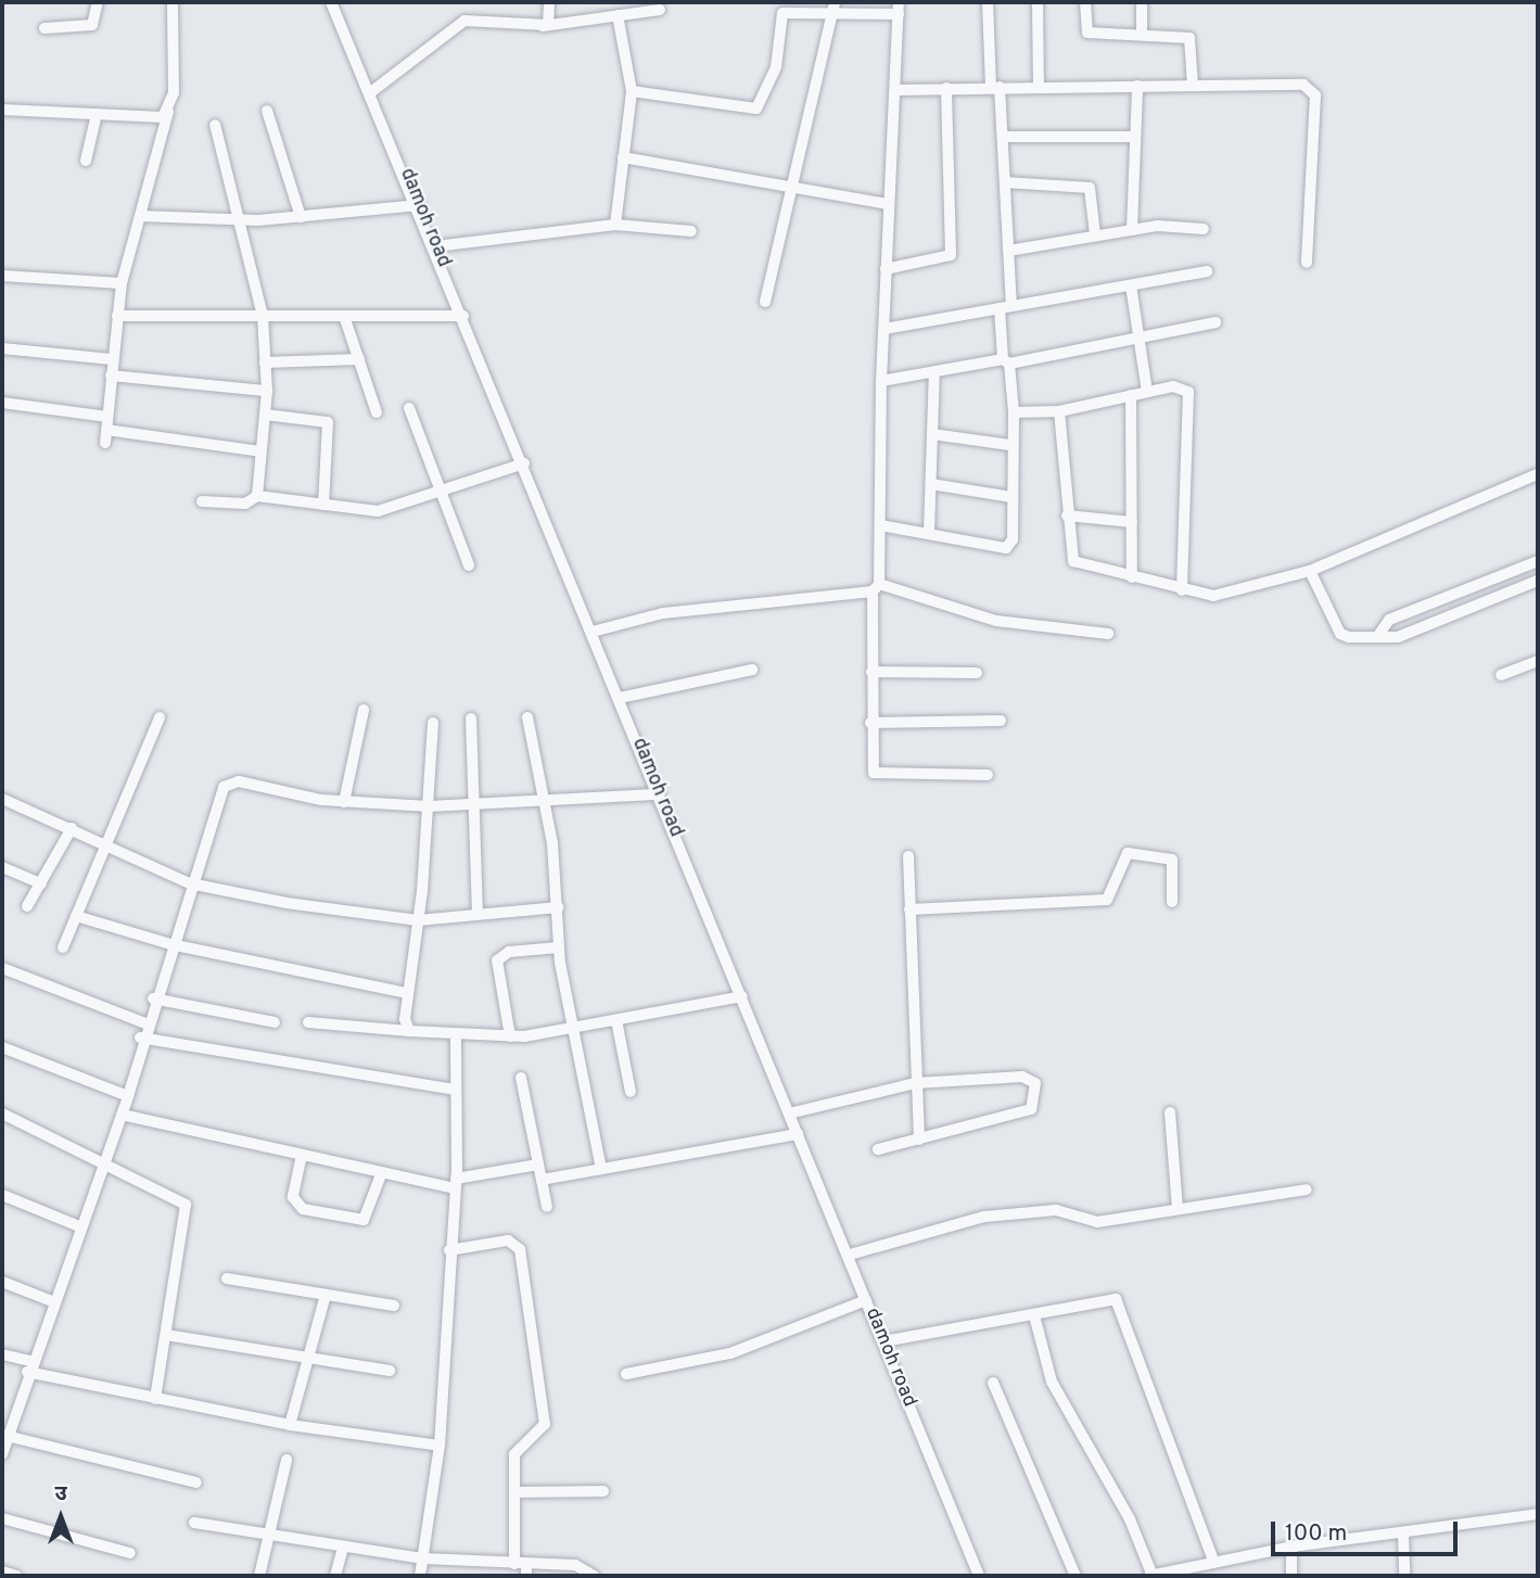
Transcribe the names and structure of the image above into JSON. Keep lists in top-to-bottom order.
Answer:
{
  "streets": {
    "street": ["damoh road"]
  },
  "scale_bar": "100 m",
  "north": "top"
}
